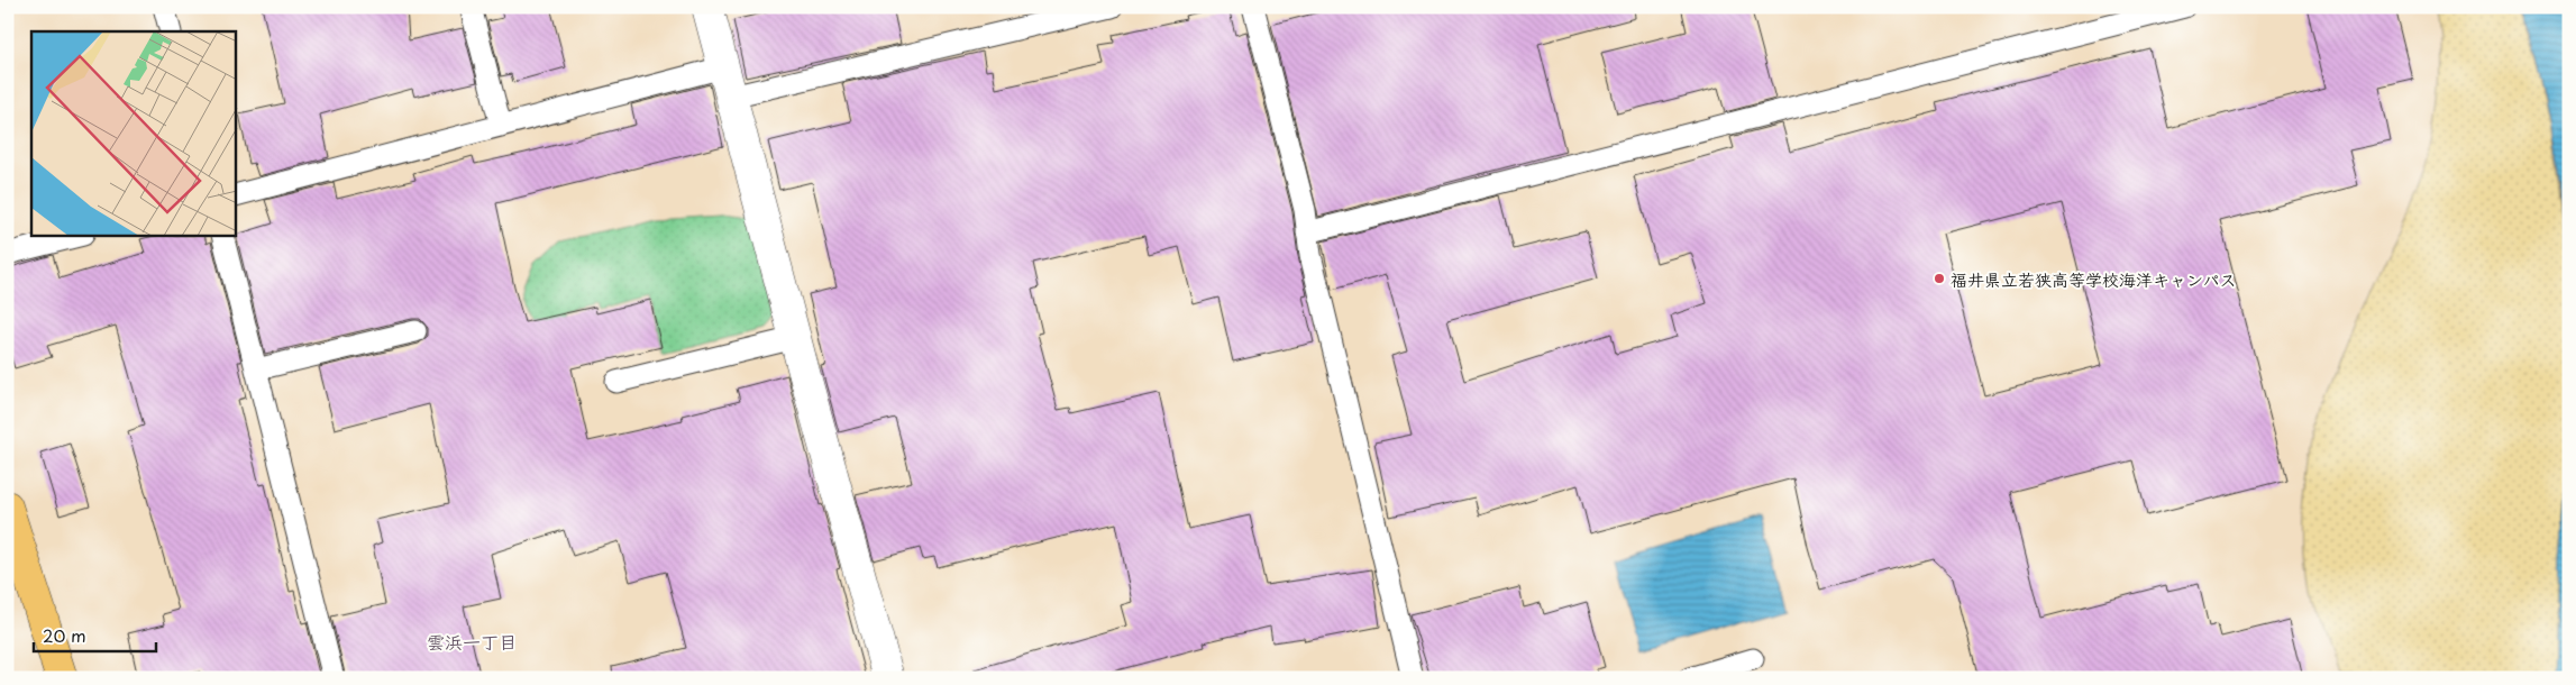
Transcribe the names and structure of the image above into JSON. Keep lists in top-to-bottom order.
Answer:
{
  "districts": ["雲浜一丁目"],
  "places": ["福井県立若狭高等学校海洋キャンパス"],
  "scale_bar": "20 m"
}
